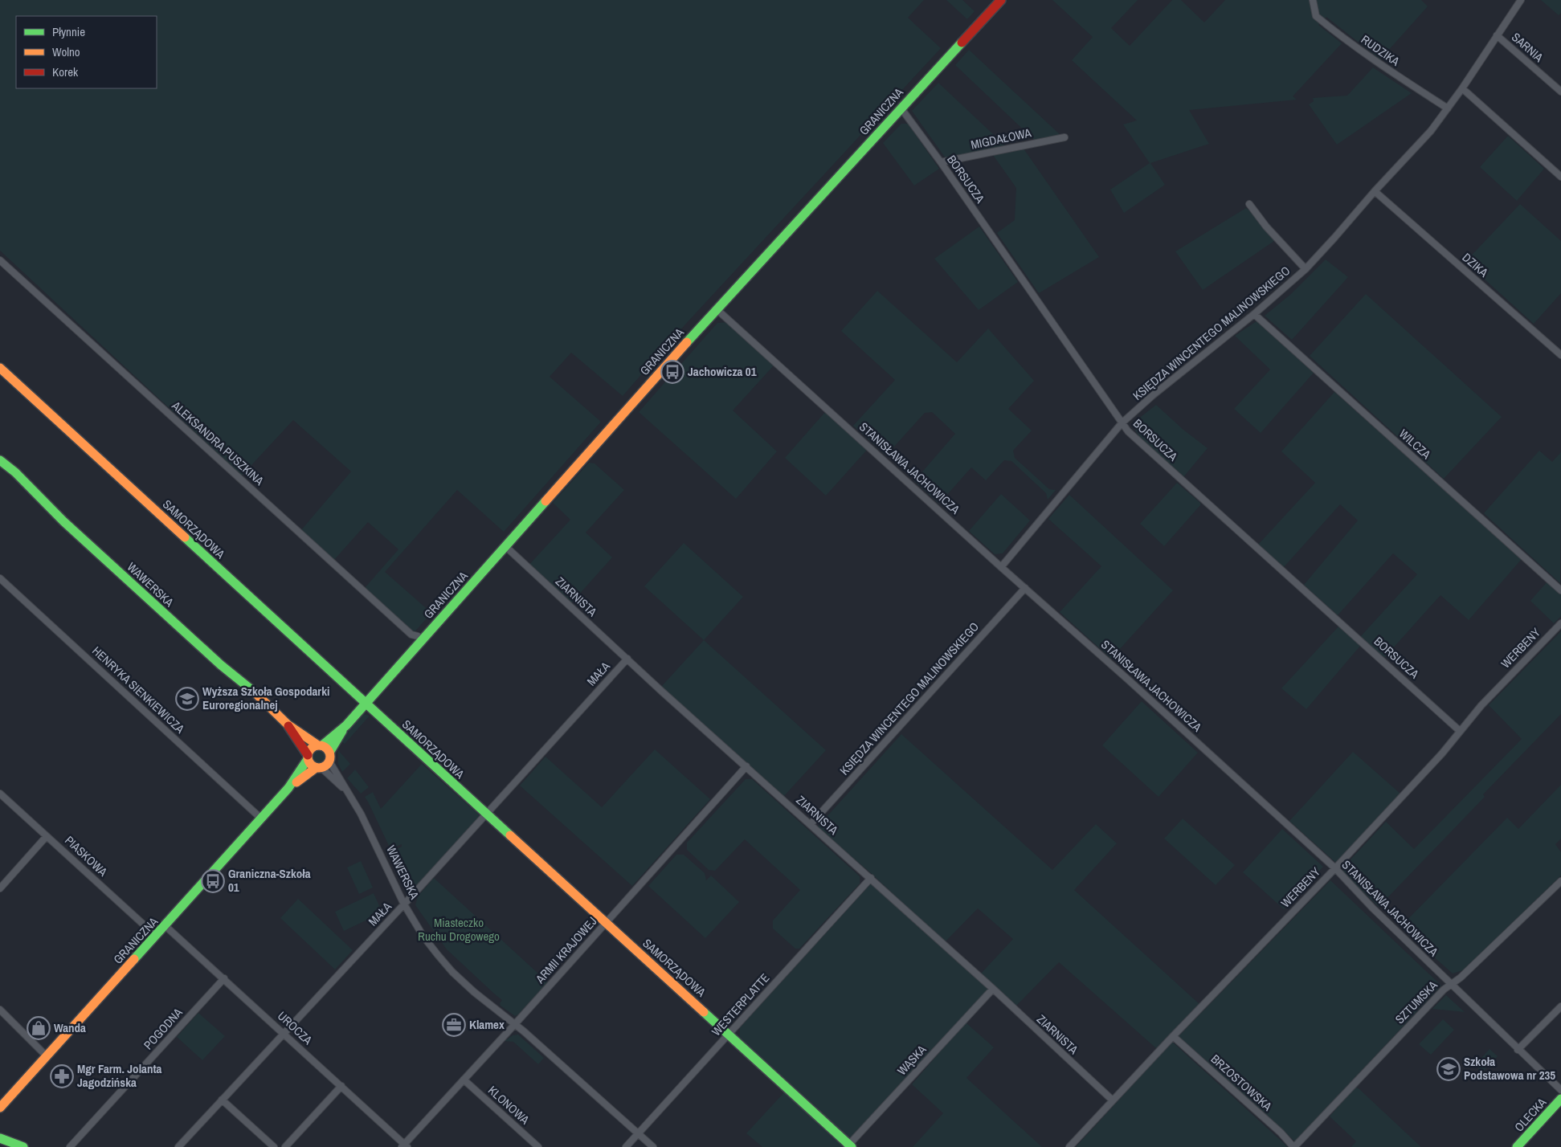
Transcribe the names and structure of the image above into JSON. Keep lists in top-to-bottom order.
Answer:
{
  "streets": {
    "street": [
      "SARNIA",
      "RUDZIKA",
      "GRANICZNA",
      "MIGDAŁOWA",
      "BORSUCZA",
      "DZIKA",
      "KSIĘDZA WINCENTEGO MALINOWSKIEGO",
      "ALEKSANDRA PUSZKINA",
      "WILCZA",
      "STANISŁAWA JACHOWICZA",
      "SAMORZĄDOWA",
      "WAWERSKA",
      "ZIARNISTA",
      "WERBENY",
      "MAŁA",
      "HENRYKA SIENKIEWICZA",
      "PIASKOWA",
      "ARMII KRAJOWEJ",
      "SZTUMSKA",
      "WESTERPLATTE",
      "UROCZA",
      "POGODNA",
      "WĄSKA",
      "BRZOSTOWSKA",
      "KLONOWA",
      "OLECKA"
    ]
  },
  "crossings": [
    ["SARNIA", "KSIĘDZA WINCENTEGO MALINOWSKIEGO"],
    ["RUDZIKA", "KSIĘDZA WINCENTEGO MALINOWSKIEGO"],
    ["GRANICZNA", "BORSUCZA"],
    ["GRANICZNA", "ALEKSANDRA PUSZKINA"],
    ["GRANICZNA", "STANISŁAWA JACHOWICZA"],
    ["GRANICZNA", "SAMORZĄDOWA"],
    ["GRANICZNA", "WAWERSKA"],
    ["GRANICZNA", "ZIARNISTA"],
    ["GRANICZNA", "HENRYKA SIENKIEWICZA"],
    ["GRANICZNA", "PIASKOWA"],
    ["GRANICZNA", "UROCZA"],
    ["MIGDAŁOWA", "BORSUCZA"],
    ["BORSUCZA", "KSIĘDZA WINCENTEGO MALINOWSKIEGO"],
    ["BORSUCZA", "WERBENY"],
    ["DZIKA", "KSIĘDZA WINCENTEGO MALINOWSKIEGO"],
    ["KSIĘDZA WINCENTEGO MALINOWSKIEGO", "WILCZA"],
    ["KSIĘDZA WINCENTEGO MALINOWSKIEGO", "STANISŁAWA JACHOWICZA"],
    ["KSIĘDZA WINCENTEGO MALINOWSKIEGO", "ZIARNISTA"],
    ["STANISŁAWA JACHOWICZA", "WERBENY"],
    ["STANISŁAWA JACHOWICZA", "SZTUMSKA"],
    ["SAMORZĄDOWA", "MAŁA"],
    ["SAMORZĄDOWA", "ARMII KRAJOWEJ"],
    ["SAMORZĄDOWA", "WESTERPLATTE"],
    ["SAMORZĄDOWA", "WĄSKA"],
    ["WAWERSKA", "MAŁA"],
    ["WAWERSKA", "ARMII KRAJOWEJ"],
    ["WAWERSKA", "WESTERPLATTE"],
    ["ZIARNISTA", "WERBENY"],
    ["ZIARNISTA", "MAŁA"],
    ["ZIARNISTA", "ARMII KRAJOWEJ"],
    ["ZIARNISTA", "WESTERPLATTE"],
    ["ZIARNISTA", "WĄSKA"],
    ["WERBENY", "BRZOSTOWSKA"],
    ["MAŁA", "UROCZA"],
    ["ARMII KRAJOWEJ", "UROCZA"],
    ["ARMII KRAJOWEJ", "KLONOWA"],
    ["SZTUMSKA", "BRZOSTOWSKA"],
    ["UROCZA", "POGODNA"]
  ],
  "parks": ["Miasteczko Ruchu Drogowego"],
  "places": {
    "bus stop": ["Jachowicza 01", "Graniczna-Szkoła 01"],
    "school or university": ["Wyższa Szkoła Gospodarki Euroregionalnej", "Szkoła Podstawowa nr 235"],
    "office": ["Klamex"],
    "shop": ["Wanda"],
    "pharmacy": ["Mgr Farm. Jolanta Jagodzińska"]
  },
  "legend": ["Płynnie", "Wolno", "Korek"]
}
